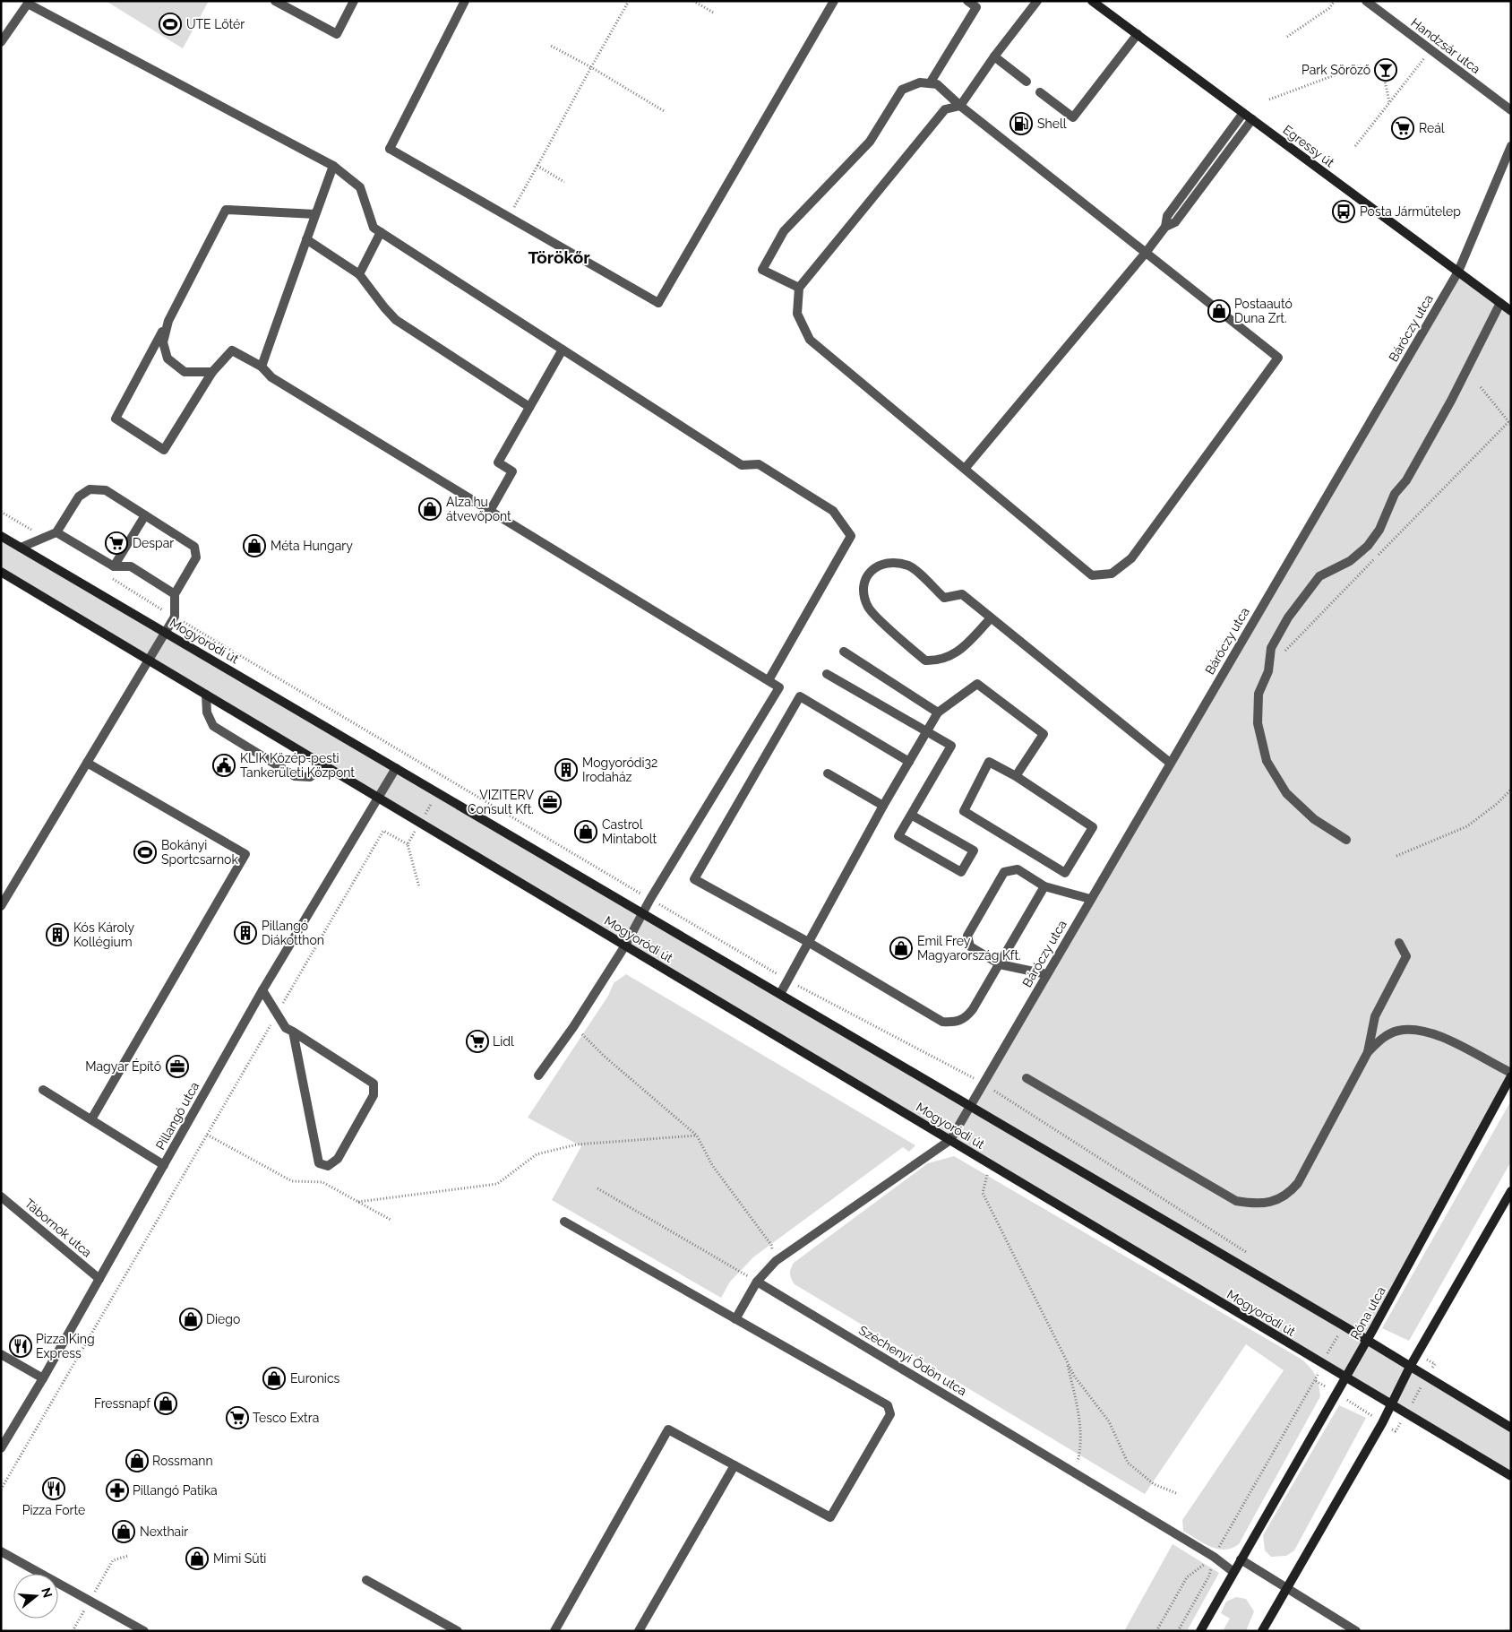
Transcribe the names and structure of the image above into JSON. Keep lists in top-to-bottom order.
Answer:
{
  "streets": {
    "street": [
      "Handzsár utca",
      "Egressy út",
      "Báróczy utca",
      "Mogyoródi út",
      "Pillangó utca",
      "Tábornok utca",
      "Róna utca",
      "Széchenyi Ödön utca"
    ]
  },
  "crossings": [
    ["Egressy út", "Báróczy utca"],
    ["Báróczy utca", "Mogyoródi út"],
    ["Mogyoródi út", "Pillangó utca"],
    ["Mogyoródi út", "Róna utca"],
    ["Pillangó utca", "Tábornok utca"],
    ["Róna utca", "Széchenyi Ödön utca"]
  ],
  "districts": ["Törökőr"],
  "places": {
    "sports": ["UTE Lőtér", "Bokányi Sportcsarnok"],
    "bar": ["Park Söröző"],
    "fuel station": ["Shell"],
    "supermarket": [
      "Reál",
      "Despar",
      "Lidl",
      "Tesco Extra"
    ],
    "bus stop": ["Posta Járműtelep"],
    "shop": [
      "Postaautó Duna Zrt.",
      "Alza.hu átvevőpont",
      "Méta Hungary",
      "Castrol Mintabolt",
      "Emil Frey Magyarország Kft.",
      "Diego",
      "Euronics",
      "Fressnapf",
      "Rossmann",
      "Nexthair",
      "Mimi Süti"
    ],
    "public building": ["KLIK Közép-pesti Tankerületi Központ"],
    "building": ["Mogyoródi32 Irodaház", "Pillangó Diákotthon", "Kós Károly Kollégium"],
    "office": ["VIZITERV Consult Kft.", "Magyar Építő"],
    "restaurant": ["Pizza King Express", "Pizza Forte"],
    "pharmacy": ["Pillangó Patika"]
  },
  "north": "right"
}
